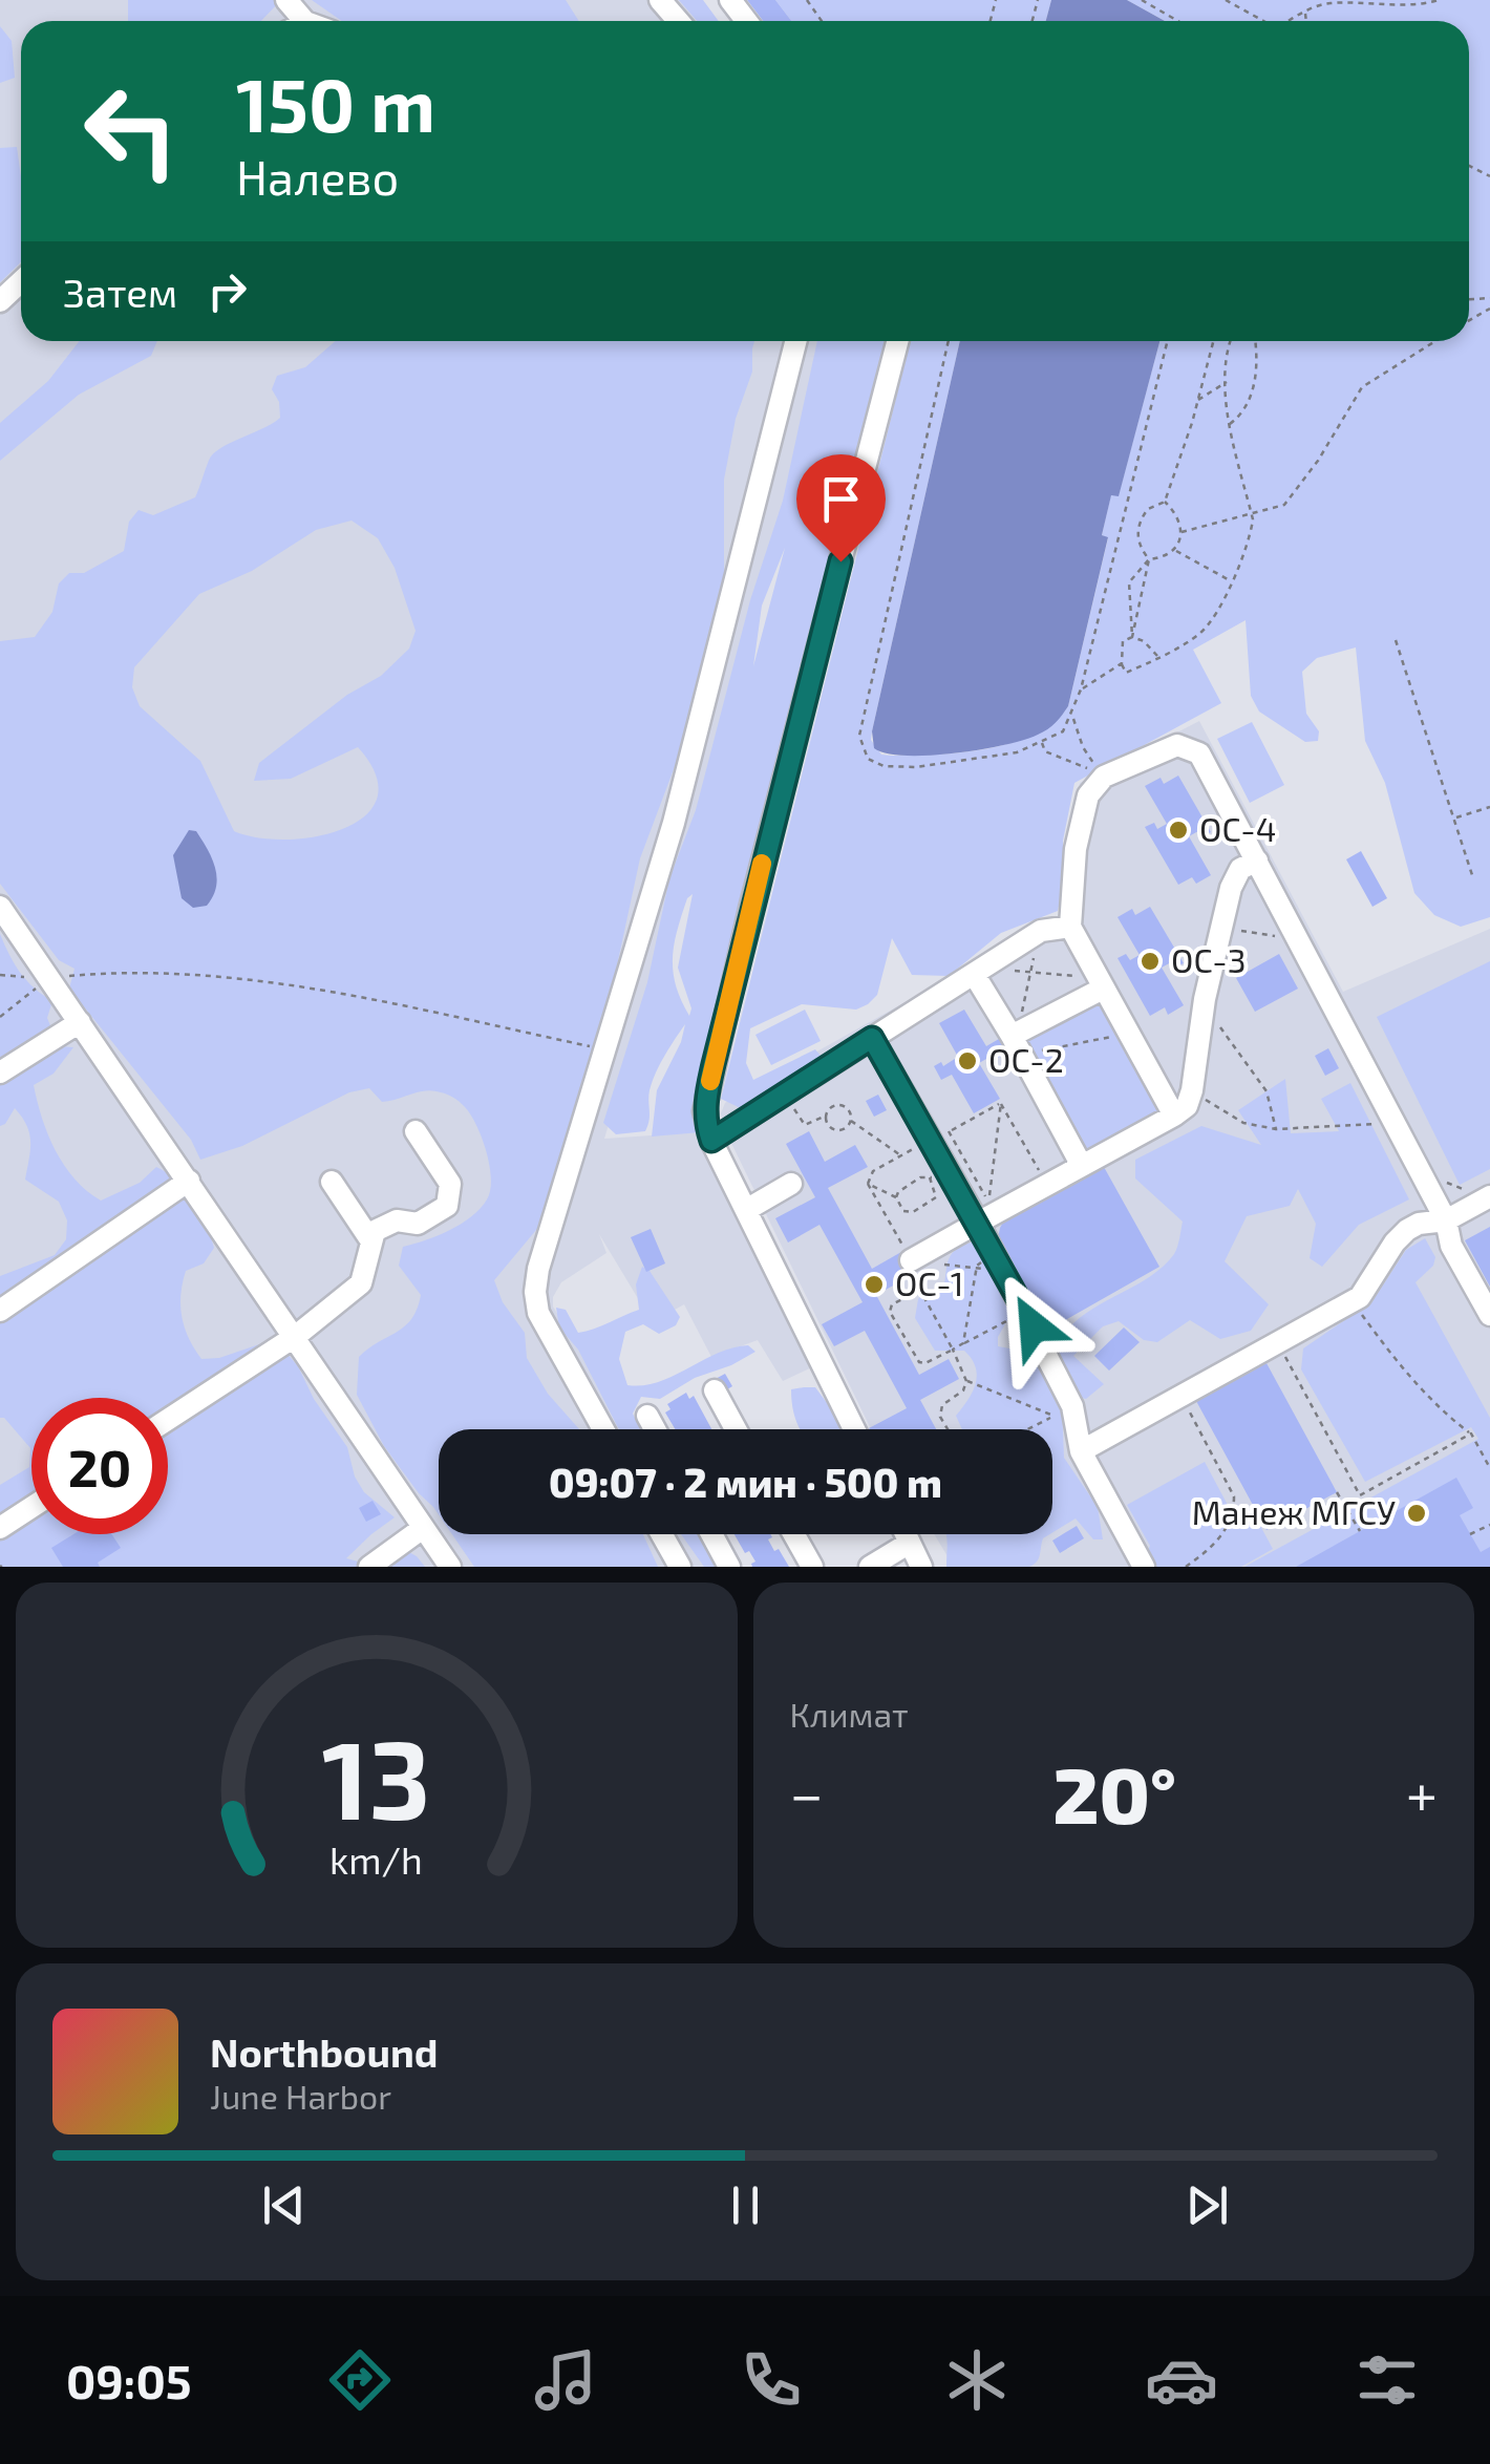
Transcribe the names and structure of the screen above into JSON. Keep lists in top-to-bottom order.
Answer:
{
  "places": [
    "ОС-4",
    "ОС-3",
    "ОС-2",
    "ОС-1",
    "Манеж МГСУ"
  ],
  "page": {
    "turn": ["150 m", "Налево"],
    "then": "Затем",
    "limit": "20",
    "trip": "09:07 · 2 мин · 500 m",
    "tile": "Климат",
    "heat": ["−", "20°", "+"],
    "song": ["Northbound", "June Harbor"],
    "tabs": "09:05",
    "gauge": ["13", "km/h"]
  }
}
